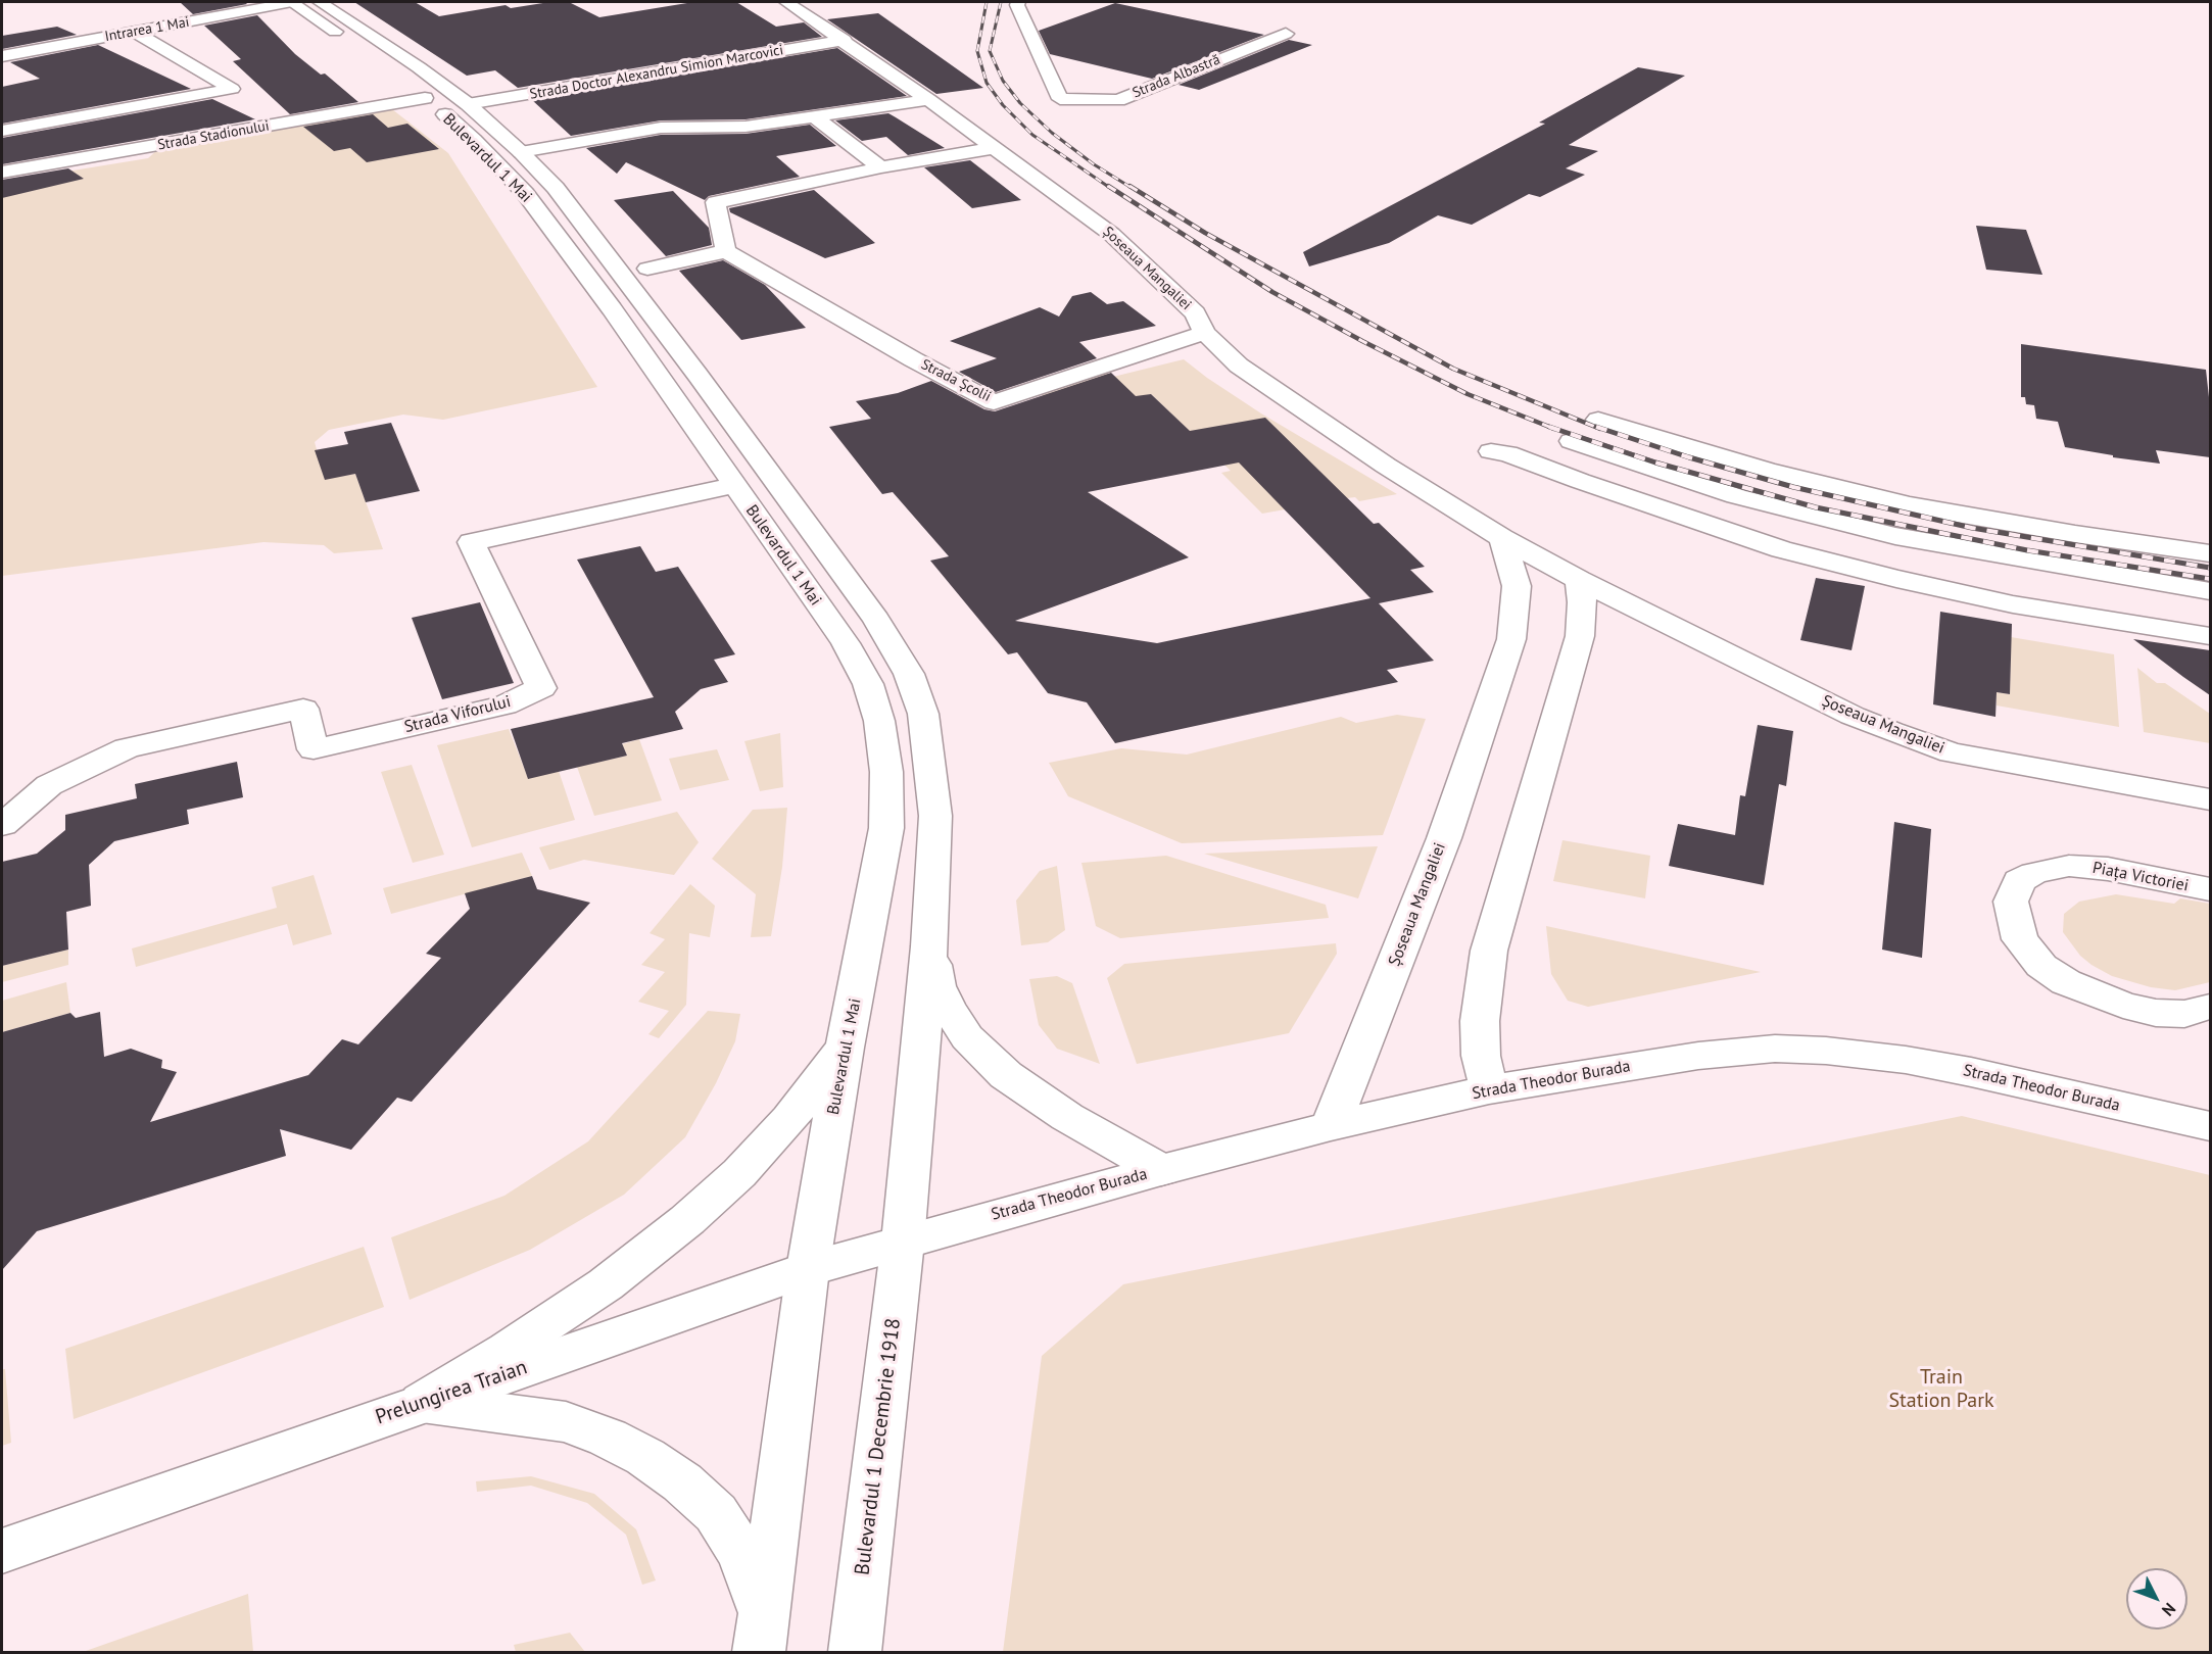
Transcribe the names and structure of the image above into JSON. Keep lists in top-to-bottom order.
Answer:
{
  "streets": {
    "street": [
      "Intrarea 1 Mai",
      "Strada Doctor Alexandru Simion Marcovici",
      "Strada Albastră",
      "Strada Stadionului",
      "Bulevardul 1 Mai",
      "Șoseaua Mangaliei",
      "Strada Școlii",
      "Strada Viforului",
      "Piața Victoriei",
      "Strada Theodor Burada",
      "Prelungirea Traian",
      "Bulevardul 1 Decembrie 1918"
    ]
  },
  "crossings": [
    ["Strada Doctor Alexandru Simion Marcovici", "Bulevardul 1 Mai"],
    ["Strada Doctor Alexandru Simion Marcovici", "Șoseaua Mangaliei"],
    ["Strada Stadionului", "Bulevardul 1 Mai"],
    ["Bulevardul 1 Mai", "Strada Viforului"],
    ["Bulevardul 1 Mai", "Strada Theodor Burada"],
    ["Bulevardul 1 Mai", "Prelungirea Traian"],
    ["Bulevardul 1 Mai", "Bulevardul 1 Decembrie 1918"],
    ["Șoseaua Mangaliei", "Strada Școlii"],
    ["Șoseaua Mangaliei", "Strada Theodor Burada"],
    ["Strada Theodor Burada", "Prelungirea Traian"],
    ["Strada Theodor Burada", "Bulevardul 1 Decembrie 1918"],
    ["Prelungirea Traian", "Bulevardul 1 Decembrie 1918"]
  ],
  "parks": ["Train Station Park"],
  "north": "bottom right"
}
